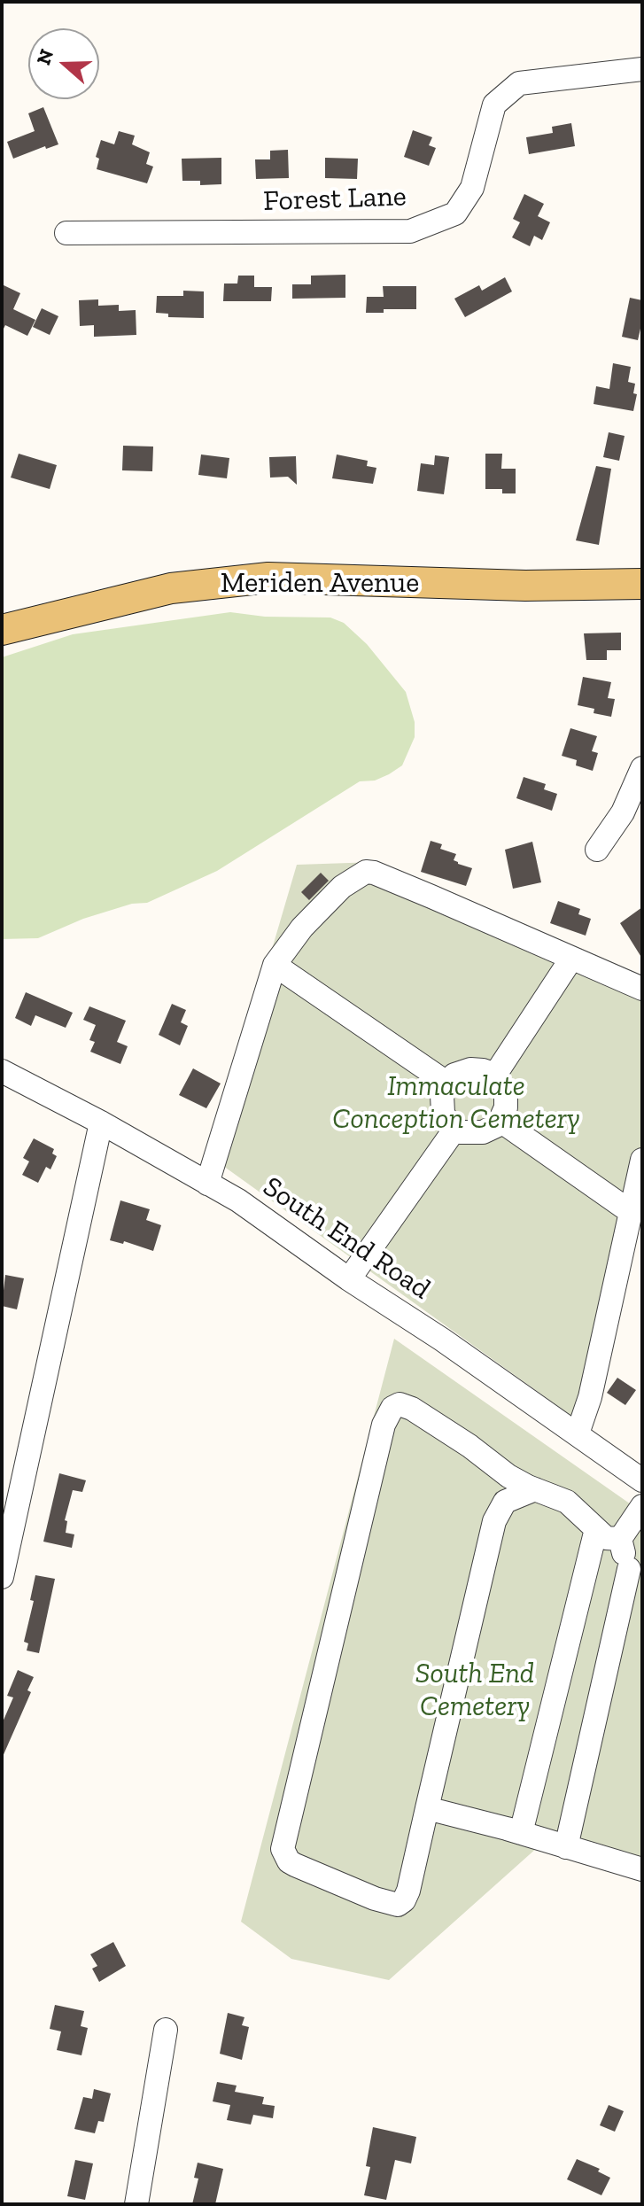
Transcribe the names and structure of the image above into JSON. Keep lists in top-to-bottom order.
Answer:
{
  "streets": {
    "main road": ["Meriden Avenue"],
    "street": ["Forest Lane", "South End Road"]
  },
  "parks": ["Immaculate Conception Cemetery", "South End Cemetery"],
  "north": "left"
}
